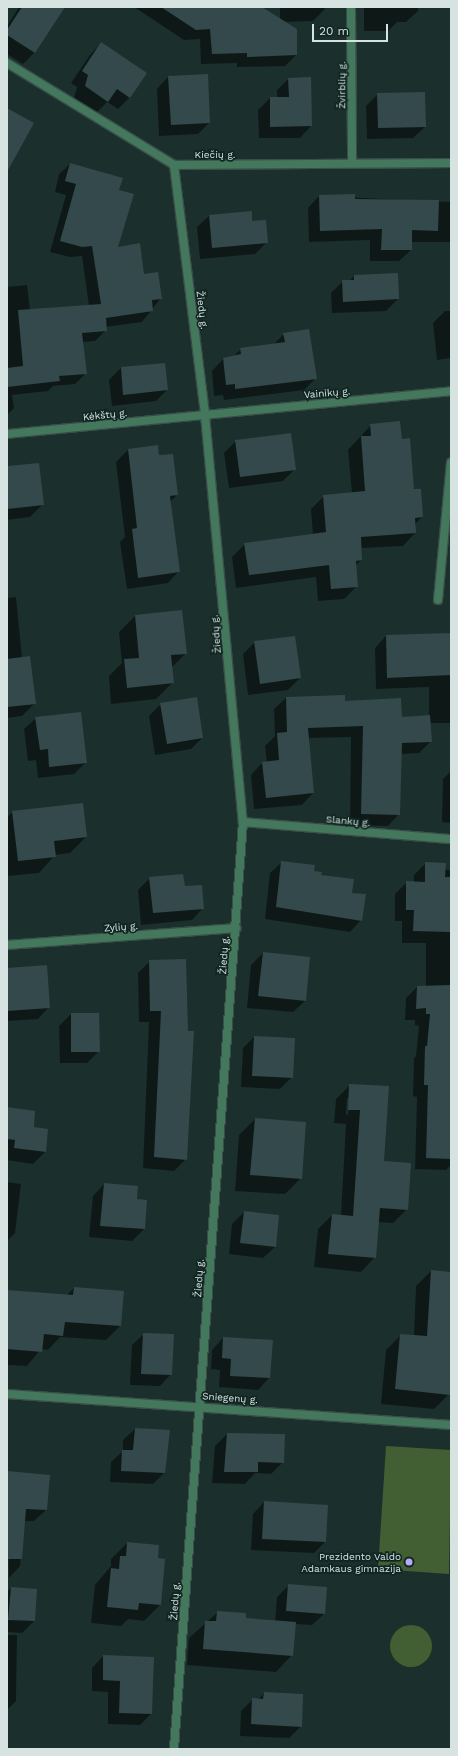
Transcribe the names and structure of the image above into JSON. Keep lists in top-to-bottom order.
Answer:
{
  "streets": {
    "street": [
      "Žvirblių g.",
      "Kiečių g.",
      "Žiedų g.",
      "Vainikų g.",
      "Kėkštų g.",
      "Slankų g.",
      "Zylių g.",
      "Sniegenų g."
    ]
  },
  "crossings": [
    ["Žvirblių g.", "Kiečių g."],
    ["Kiečių g.", "Žiedų g."],
    ["Žiedų g.", "Vainikų g."],
    ["Žiedų g.", "Kėkštų g."],
    ["Žiedų g.", "Slankų g."],
    ["Žiedų g.", "Zylių g."],
    ["Žiedų g.", "Sniegenų g."],
    ["Vainikų g.", "Kėkštų g."]
  ],
  "places": ["Prezidento Valdo Adamkaus gimnazija"],
  "scale_bar": "20 m"
}
